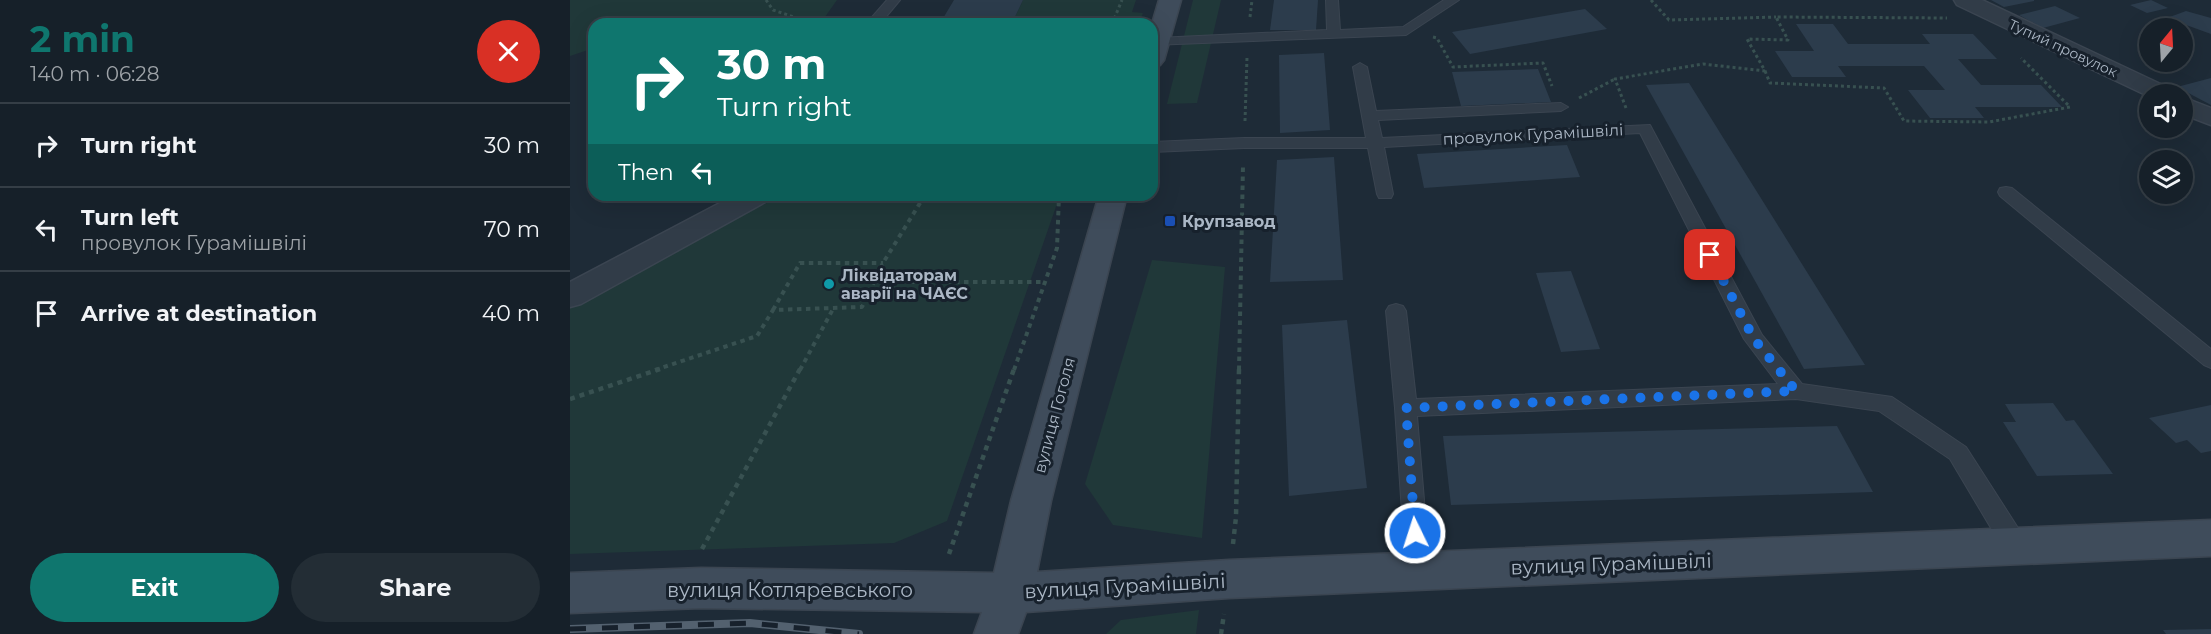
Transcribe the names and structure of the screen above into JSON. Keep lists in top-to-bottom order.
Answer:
{
  "streets": {
    "street": [
      "Тупий провулок",
      "вулиця Гоголя",
      "вулиця Гурамішвілі",
      "вулиця Котляревського"
    ],
    "lane": ["провулок Гурамішвілі"]
  },
  "crossings": [
    ["вулиця Гоголя", "вулиця Гурамішвілі"],
    ["вулиця Гоголя", "вулиця Котляревського"],
    ["вулиця Гурамішвілі", "вулиця Котляревського"]
  ],
  "places": {
    "transit": ["Крупзавод"],
    "other": ["Ліквідаторам аварії на ЧАЄС"]
  },
  "north": "top",
  "page": {
    "heading": ["2 min", "140 m · 06:28"],
    "turn": ["30 m", "Turn right"],
    "list": [
      {
        "name": "Turn right",
        "value": "30 m"
      },
      {
        "name": "Turn left",
        "note": "провулок Гурамішвілі",
        "value": "70 m"
      },
      {
        "name": "Arrive at destination",
        "value": "40 m"
      }
    ],
    "then": "Then",
    "buttons": ["Exit", "Share"]
  }
}
